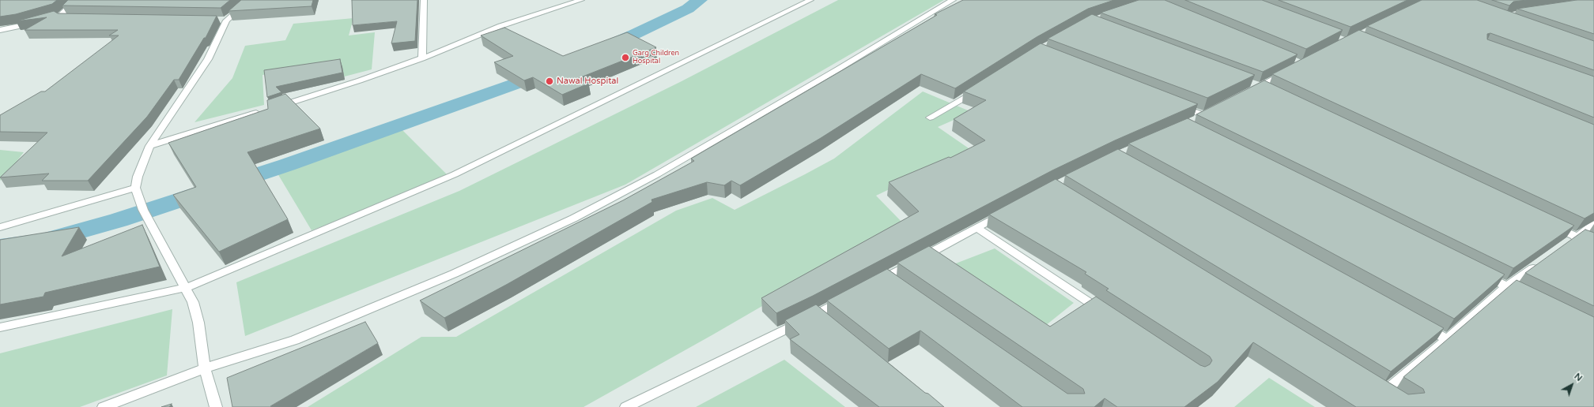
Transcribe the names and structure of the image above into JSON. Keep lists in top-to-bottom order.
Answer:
{
  "places": ["Garg Children Hospital", "Nawal Hospital"],
  "north": "top right"
}
